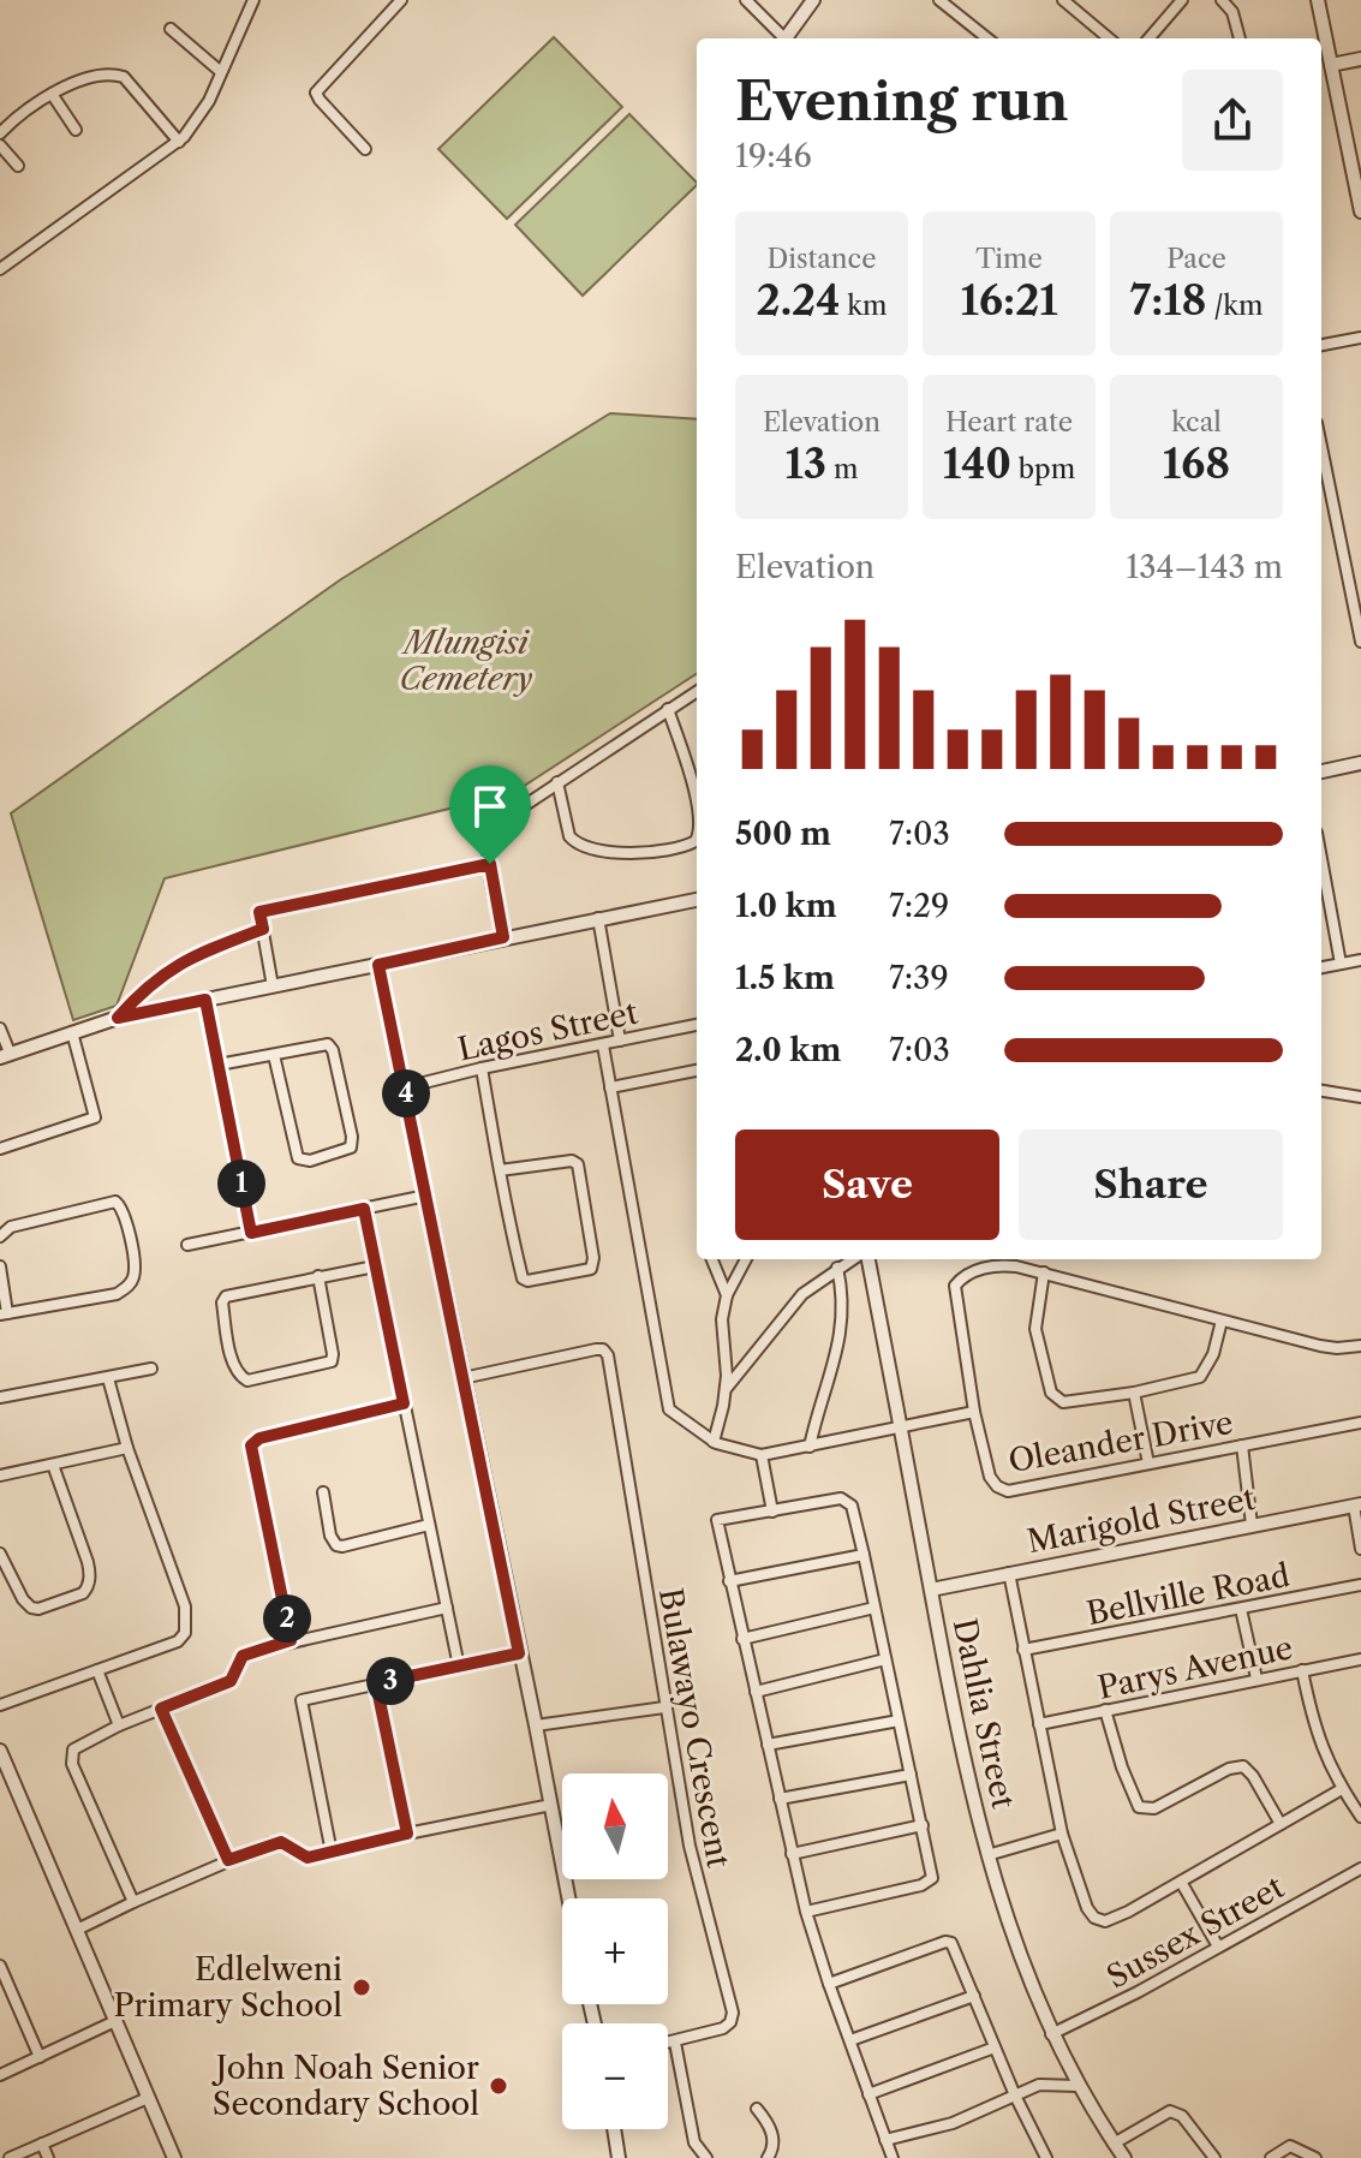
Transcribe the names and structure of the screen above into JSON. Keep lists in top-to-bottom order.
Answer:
{
  "streets": {
    "street": [
      "Lagos Street",
      "Oleander Drive",
      "Marigold Street",
      "Bellville Road",
      "Parys Avenue",
      "Dahlia Street",
      "Bulawayo Crescent",
      "Sussex Street"
    ]
  },
  "crossings": [
    ["Marigold Street", "Dahlia Street"],
    ["Dahlia Street", "Sussex Street"]
  ],
  "parks": ["Mlungisi Cemetery"],
  "places": ["Edlelweni Primary School", "John Noah Senior Secondary School"],
  "north": "top",
  "page": {
    "heading": ["Evening run", "19:46"],
    "stats": [
      ["Distance", "2.24 km"],
      ["Time", "16:21"],
      ["Pace", "7:18 /km"],
      ["Elevation", "13 m"],
      ["Heart rate", "140 bpm"],
      ["kcal", "168"]
    ],
    "chart": ["Elevation", "134–143 m"],
    "list": [
      {
        "name": "500 m",
        "note": "7:03"
      },
      {
        "name": "1.0 km",
        "note": "7:29"
      },
      {
        "name": "1.5 km",
        "note": "7:39"
      },
      {
        "name": "2.0 km",
        "note": "7:03"
      }
    ],
    "pins": [
      "4",
      "1",
      "2",
      "3"
    ],
    "buttons": ["Save", "Share"],
    "map_buttons": ["+", "−"]
  }
}
